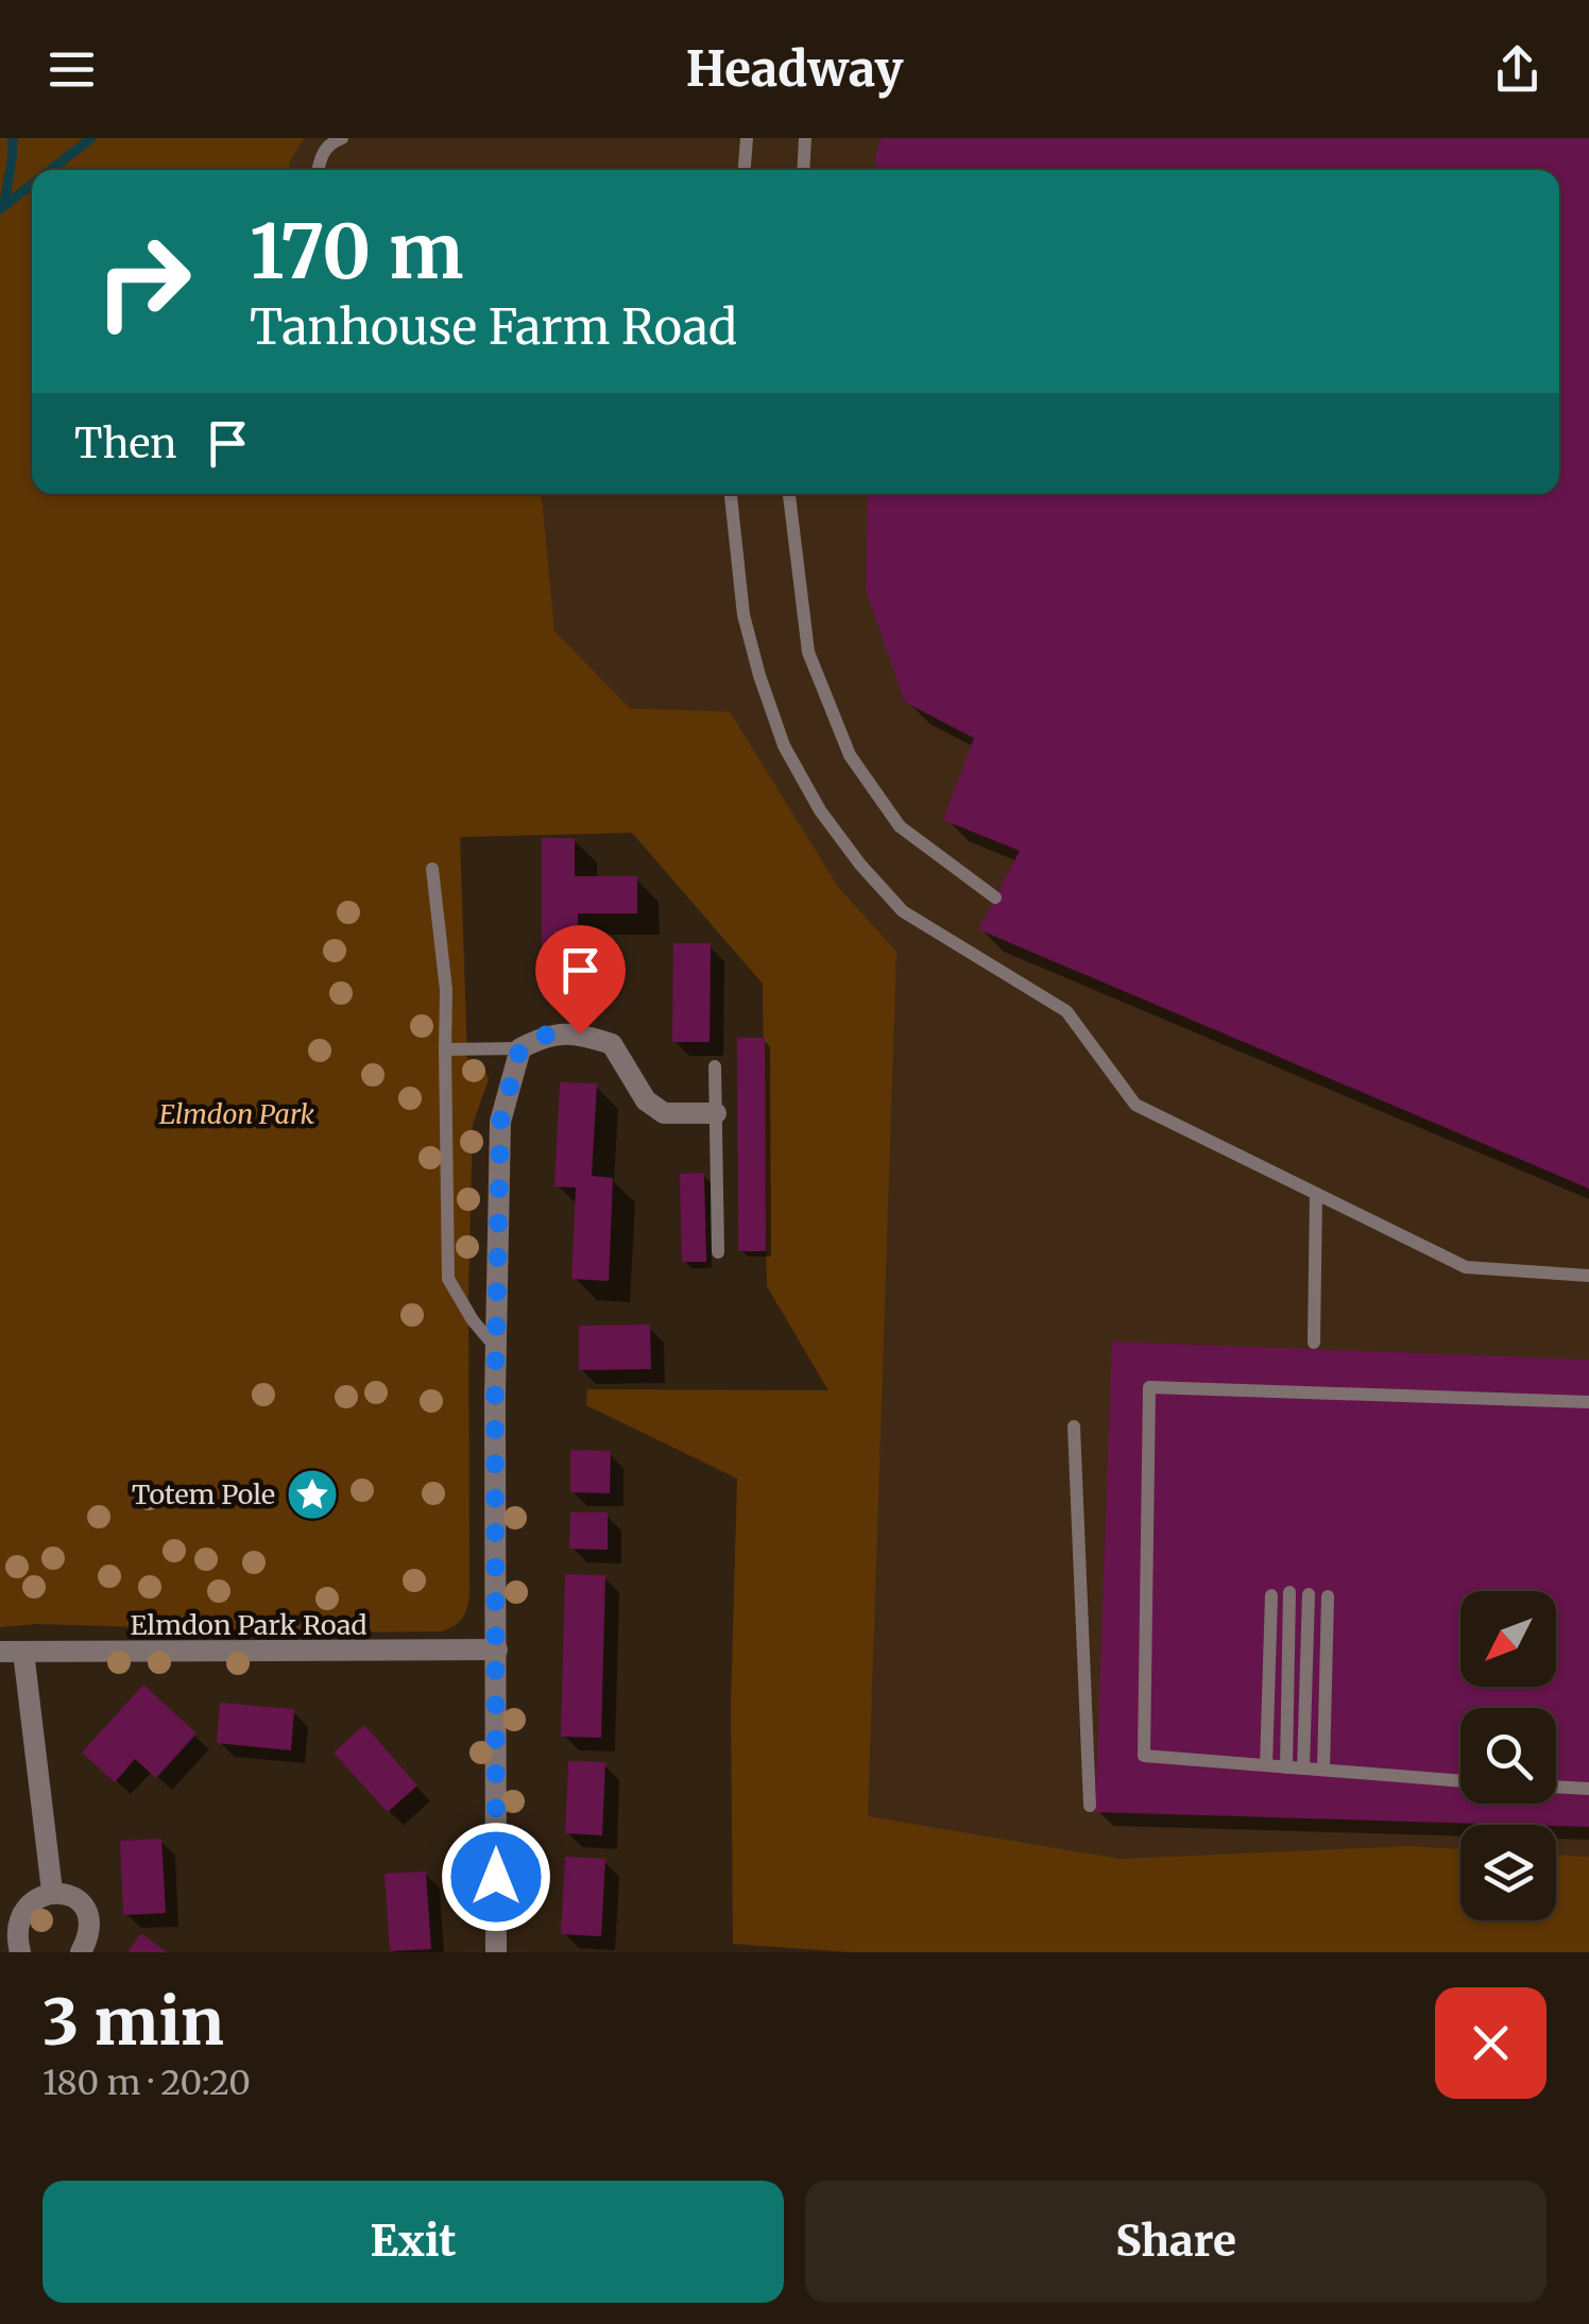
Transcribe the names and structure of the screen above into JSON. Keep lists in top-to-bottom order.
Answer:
{
  "streets": {
    "street": ["Elmdon Park Road"]
  },
  "parks": ["Elmdon Park"],
  "places": {
    "place": ["Totem Pole"]
  },
  "north": "bottom left",
  "page": {
    "header": "Headway",
    "turn": ["170 m", "Tanhouse Farm Road"],
    "then": "Then",
    "heading": ["3 min", "180 m · 20:20"],
    "buttons": ["Exit", "Share"]
  }
}
